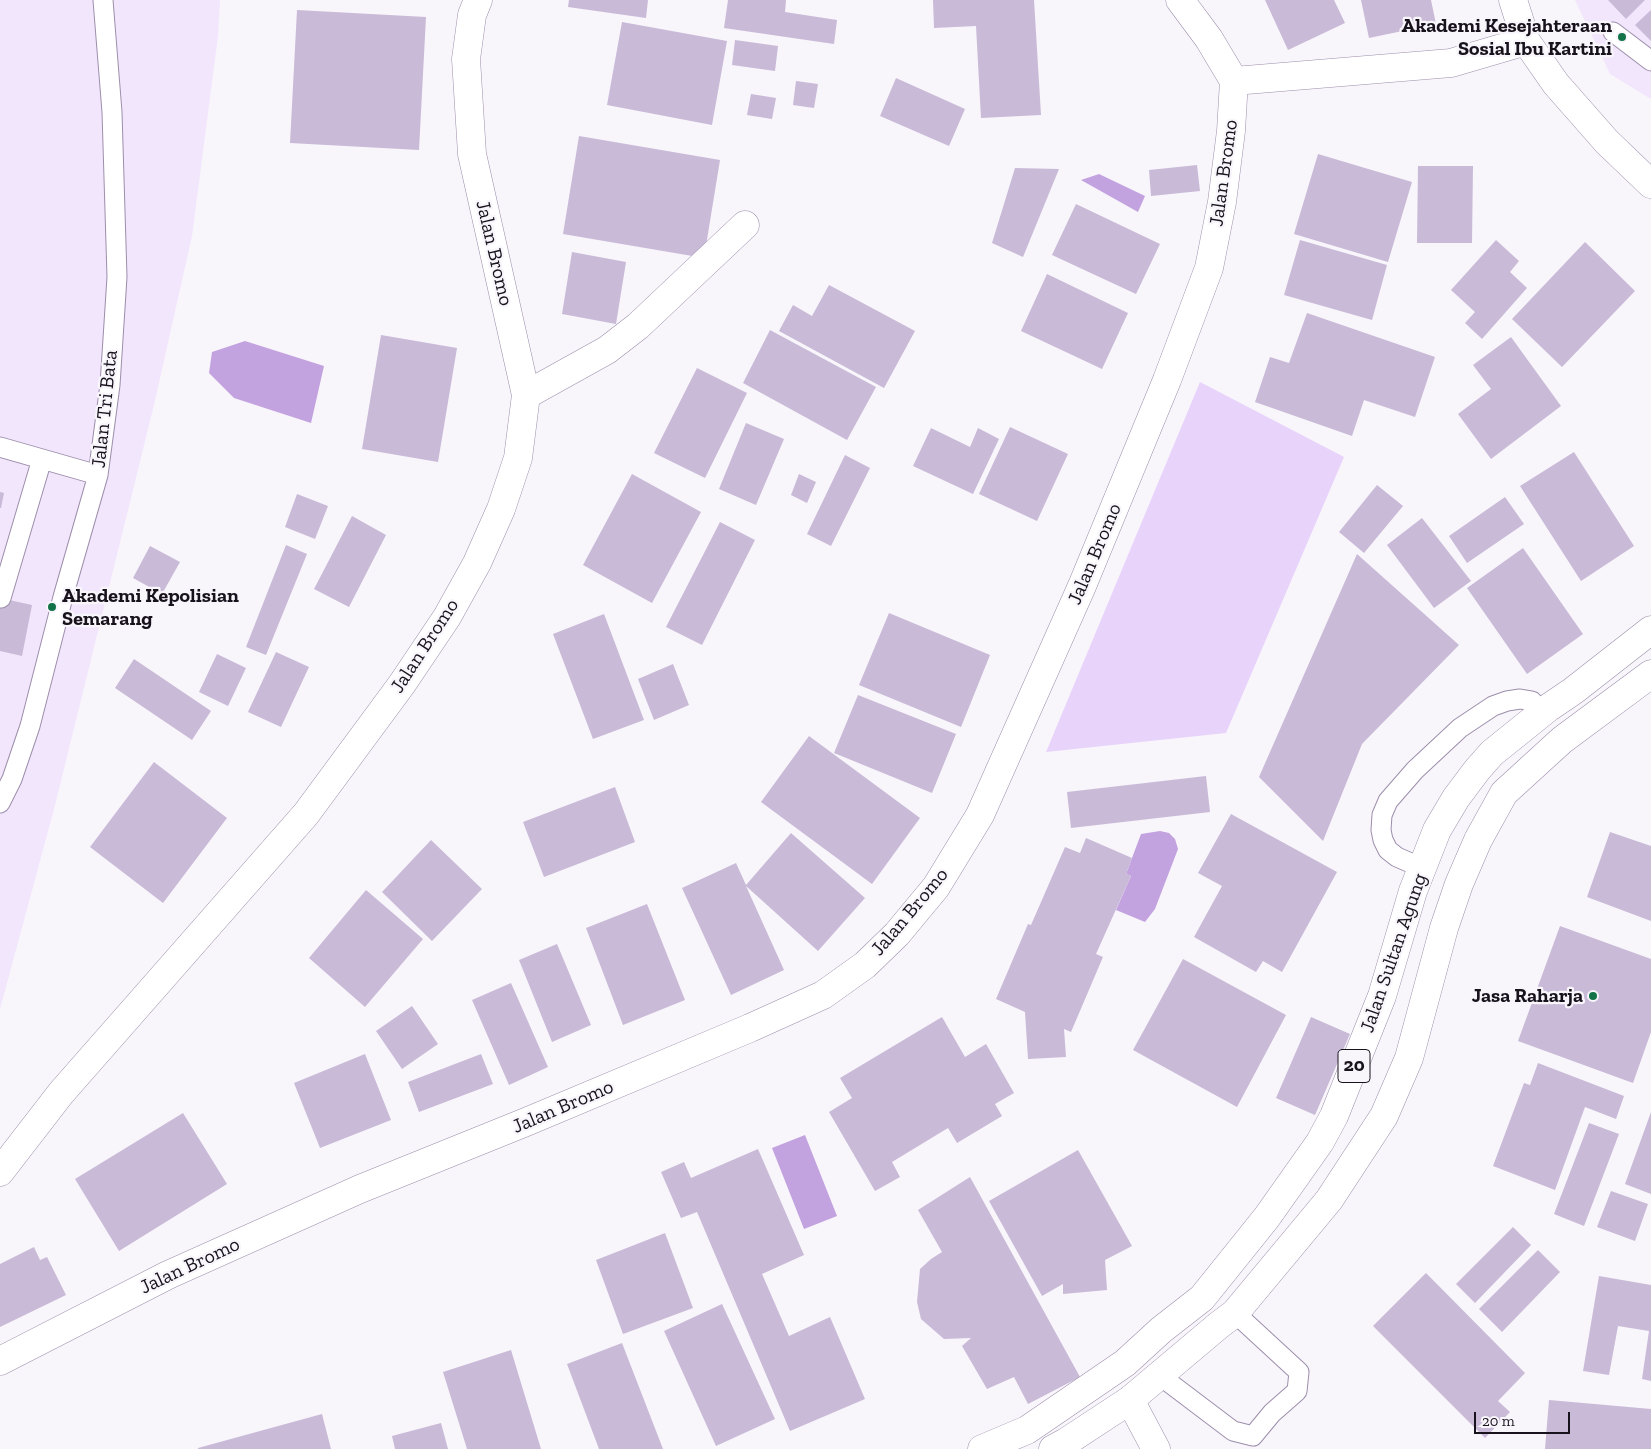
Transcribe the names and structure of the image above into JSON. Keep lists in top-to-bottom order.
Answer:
{
  "streets": {
    "main road": ["Jalan Bromo", "Jalan Sultan Agung", "20"],
    "lane": ["Jalan Tri Bata"]
  },
  "places": ["Akademi Kesejahteraan Sosial Ibu Kartini", "Akademi Kepolisian Semarang", "Jasa Raharja"],
  "scale_bar": "20 m"
}
